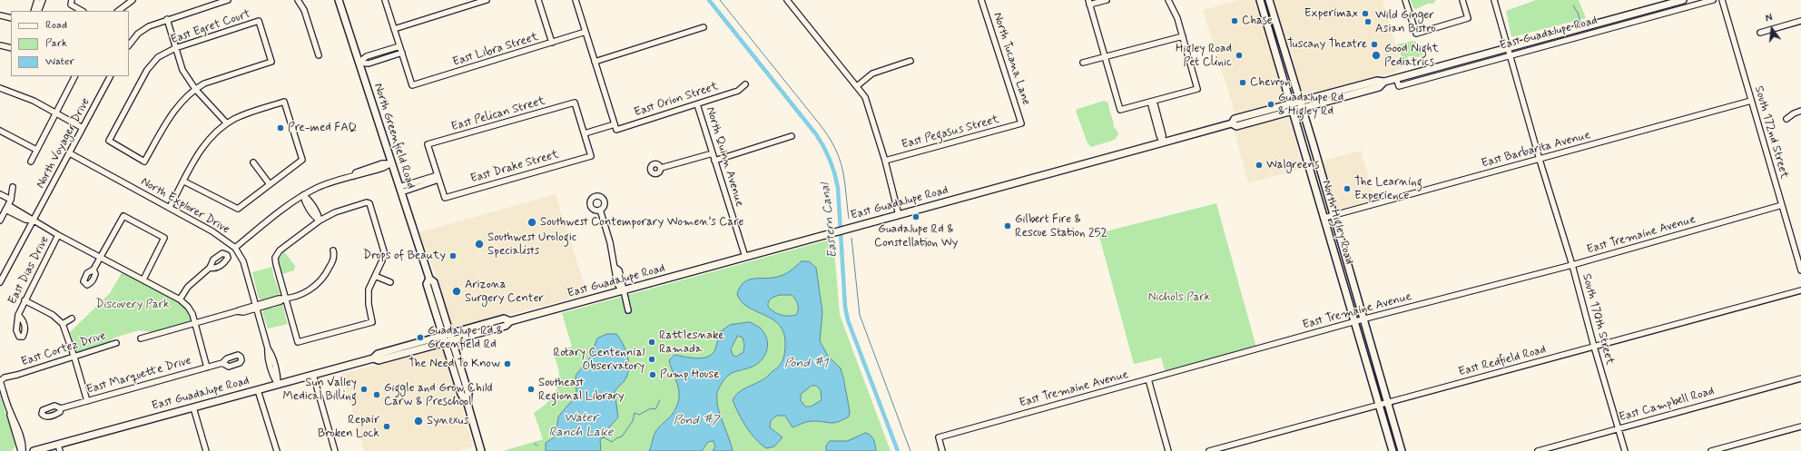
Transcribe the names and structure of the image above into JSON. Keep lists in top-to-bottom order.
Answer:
{
  "streets": {
    "main road": ["East Guadalupe Road", "North Greenfield Road", "North Higley Road"],
    "street": [
      "East Egret Court",
      "East Libra Street",
      "North Tucana Lane",
      "East Orion Street",
      "East Pelican Street",
      "East Pegasus Street",
      "South 172nd Street",
      "North Voyager Drive",
      "East Barbarita Avenue",
      "North Quinn Avenue",
      "East Drake Street",
      "North Explorer Drive",
      "East Tremaine Avenue",
      "East Dias Drive",
      "South 170th Street",
      "East Cortez Drive",
      "East Redfield Road",
      "East Marquette Drive",
      "East Campbell Road"
    ]
  },
  "crossings": [
    ["East Guadalupe Road", "North Greenfield Road"],
    ["East Guadalupe Road", "North Quinn Avenue"],
    ["East Guadalupe Road", "North Explorer Drive"],
    ["East Guadalupe Road", "North Higley Road"],
    ["East Guadalupe Road", "South 170th Street"],
    ["North Tucana Lane", "East Pegasus Street"],
    ["East Orion Street", "North Quinn Avenue"],
    ["East Pelican Street", "East Drake Street"],
    ["South 172nd Street", "East Barbarita Avenue"],
    ["South 172nd Street", "East Tremaine Avenue"],
    ["North Voyager Drive", "North Explorer Drive"],
    ["East Barbarita Avenue", "North Higley Road"],
    ["East Barbarita Avenue", "South 170th Street"],
    ["North Higley Road", "East Tremaine Avenue"],
    ["North Higley Road", "East Redfield Road"],
    ["East Tremaine Avenue", "South 170th Street"],
    ["South 170th Street", "East Redfield Road"],
    ["South 170th Street", "East Campbell Road"]
  ],
  "water": [
    "Eastern Canal",
    "Pond #1",
    "Water Ranch Lake",
    "Pond #7"
  ],
  "parks": ["Nichols Park", "Discovery Park"],
  "places": [
    "Experimax",
    "Chase",
    "Wild Ginger Asian Bistro",
    "Tuscany Theatre",
    "Higley Road Pet Clinic",
    "Good Night Pediatrics",
    "Chevron",
    "Guadalupe Rd & Higley Rd",
    "Pre-med FAQ",
    "Walgreens",
    "The Learning Experience",
    "Guadalupe Rd & Constellation Wy",
    "Southwest Contemporary Women’s Care",
    "Gilbert Fire & Rescue Station 252",
    "Southwest Urologic Specialists",
    "Drops of Beauty",
    "Arizona Surgery Center",
    "Guadalupe Rd & Greenfield Rd",
    "Rattlesnake Ramada",
    "Rotary Centennial Observatory",
    "The Need To Know",
    "Pump House",
    "Sun Valley Medical Billing",
    "Southeast Regional Library",
    "Giggle and Grow Child Carw & Preschool",
    "Synexus",
    "Repair Broken Lock"
  ],
  "legend": ["Road", "Park", "Water"],
  "north": "top"
}
